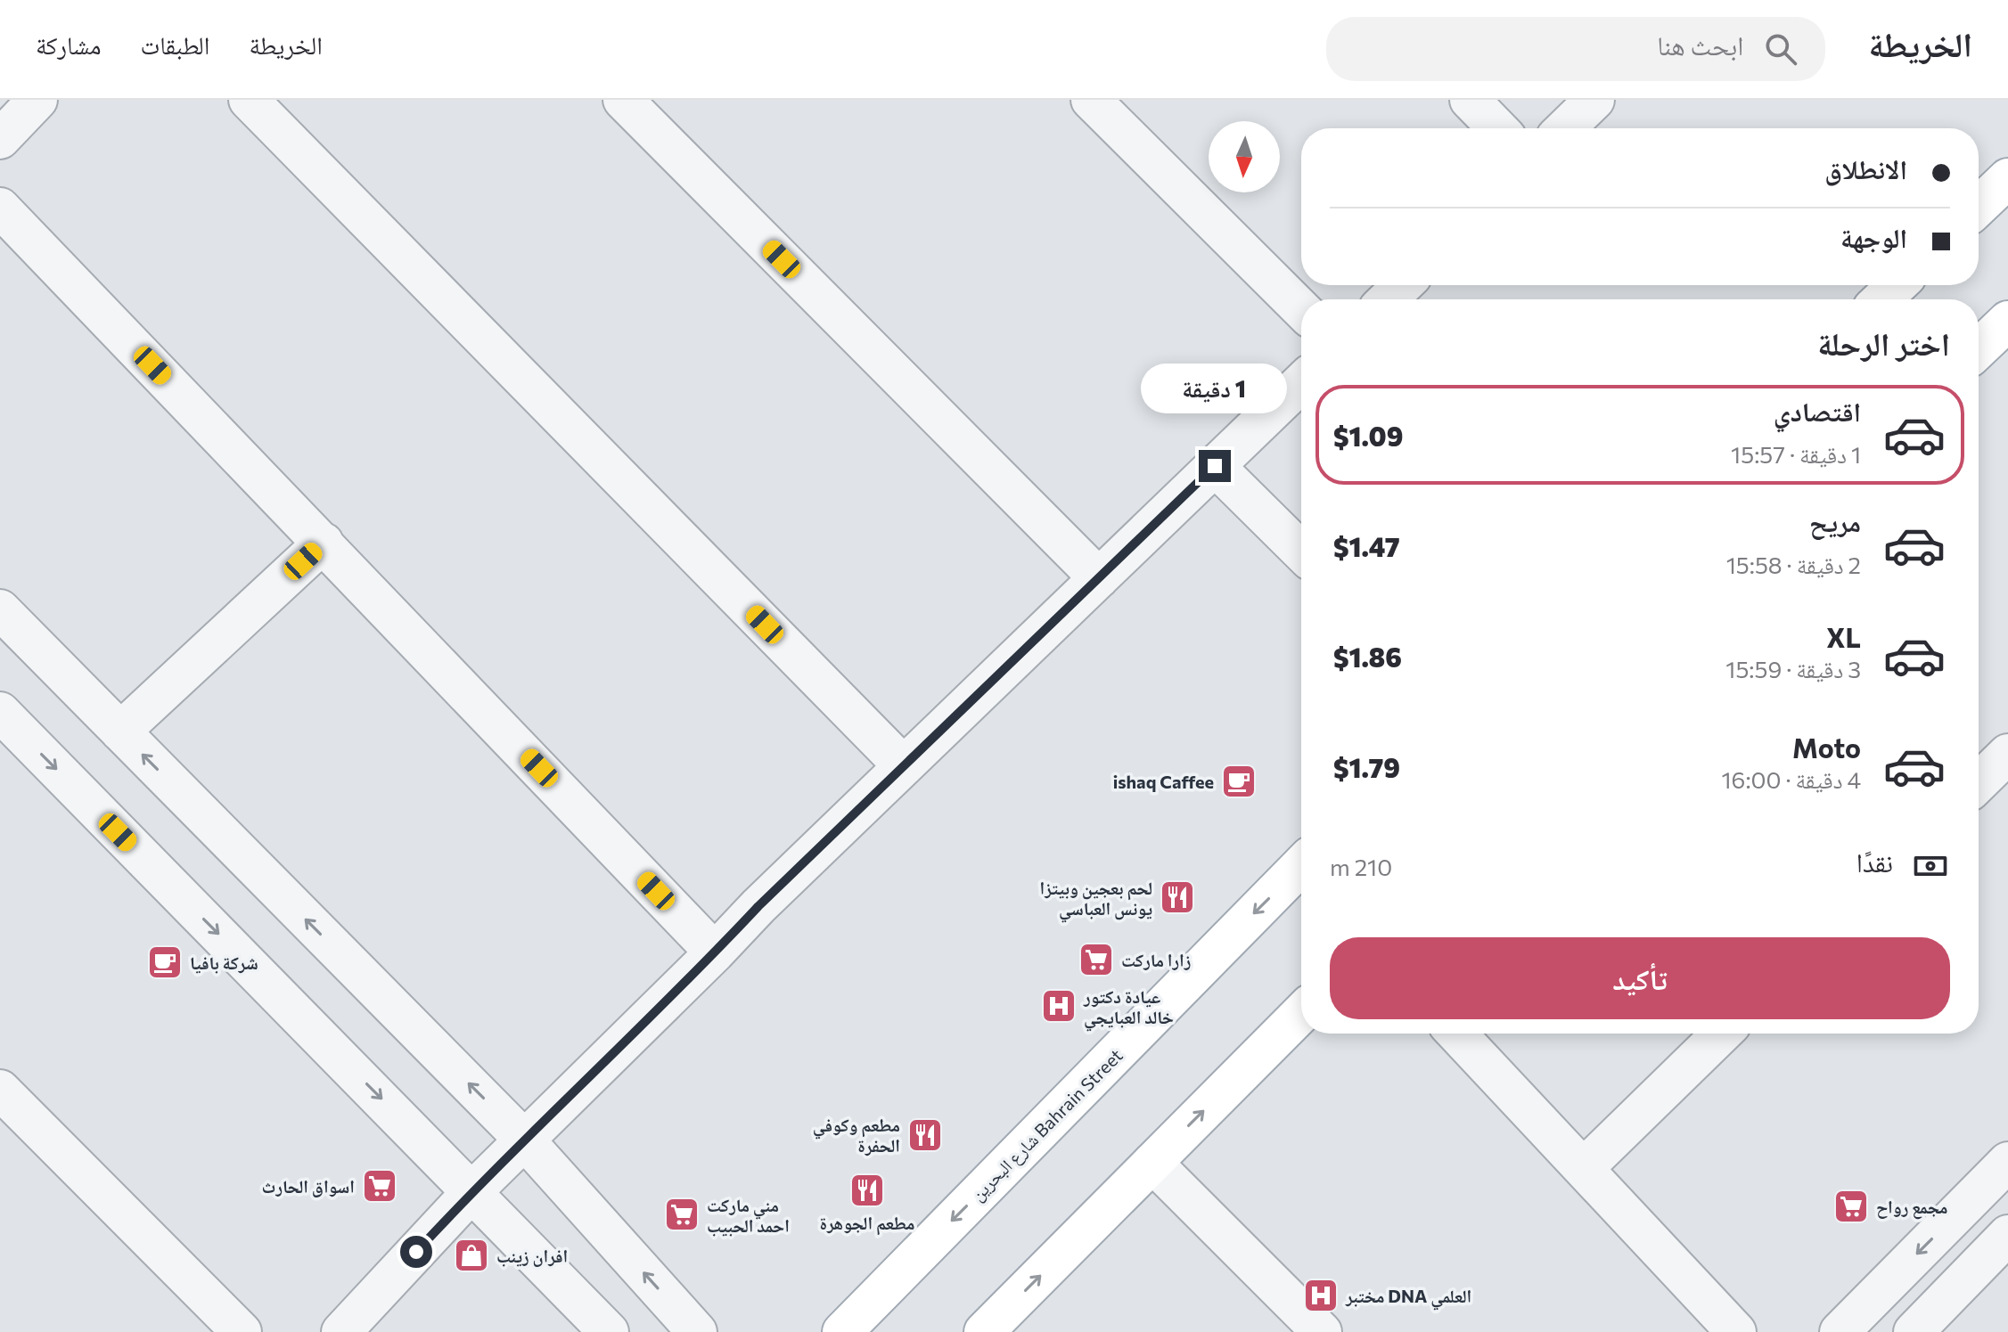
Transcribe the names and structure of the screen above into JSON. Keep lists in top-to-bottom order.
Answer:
{
  "streets": {
    "main road": ["شارع البحرين Bahrain Street"]
  },
  "places": {
    "cafe": ["ishaq Caffee", "شركة بافيا"],
    "restaurant": ["لحم بعجين وبيتزا يونس العباسي", "مطعم وكوفي الحفرة", "مطعم الجوهرة"],
    "supermarket": [
      "زارا ماركت",
      "اسواق الحارث",
      "مجمع رواح",
      "مني ماركت احمد الحبيب"
    ],
    "hospital": ["عيادة دكتور خالد العبايجي", "مختبر DNA العلمي"],
    "shop": ["افران زينب"]
  },
  "north": "bottom",
  "page": {
    "header": "الخريطة",
    "search": "ابحث هنا",
    "nav": ["الخريطة", "الطبقات", "مشاركة"],
    "banner": ["الانطلاق", "الوجهة"],
    "heading": "اختر الرحلة",
    "bubble": "1 دقيقة",
    "list": [
      {
        "name": "اقتصادي",
        "note": "1 دقيقة · 15:57",
        "value": "$1.09"
      },
      {
        "name": "مريح",
        "note": "2 دقيقة · 15:58",
        "value": "$1.47"
      },
      {
        "name": "XL",
        "note": "3 دقيقة · 15:59",
        "value": "$1.86"
      },
      {
        "name": "Moto",
        "note": "4 دقيقة · 16:00",
        "value": "$1.79"
      }
    ],
    "pay": ["نقدًا", "210 m"],
    "buttons": "تأكيد"
  }
}
